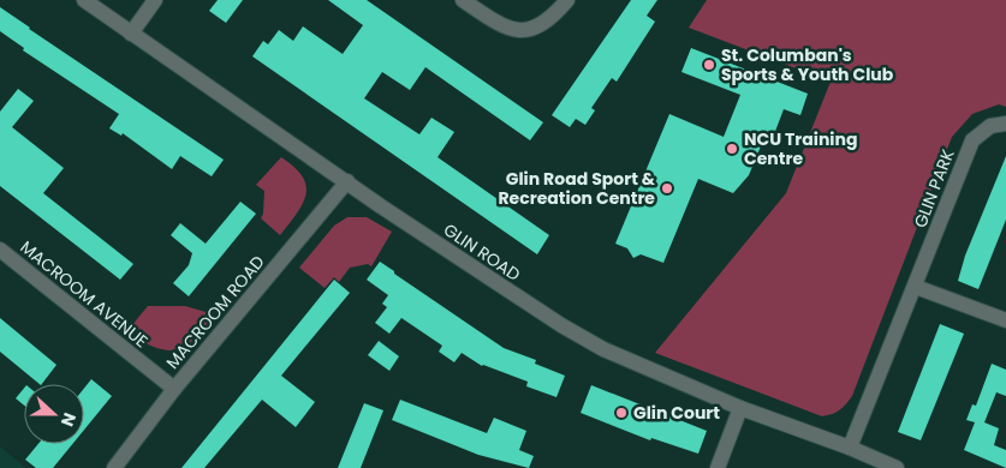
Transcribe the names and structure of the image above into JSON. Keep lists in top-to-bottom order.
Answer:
{
  "streets": {
    "street": [
      "GLIN PARK",
      "GLIN ROAD",
      "MACROOM AVENUE",
      "MACROOM ROAD"
    ]
  },
  "crossings": [
    ["GLIN PARK", "GLIN ROAD"],
    ["GLIN ROAD", "MACROOM ROAD"],
    ["MACROOM AVENUE", "MACROOM ROAD"]
  ],
  "places": [
    "St. Columban's Sports & Youth Club",
    "NCU Training Centre",
    "Glin Road Sport & Recreation Centre",
    "Glin Court"
  ],
  "north": "right"
}
